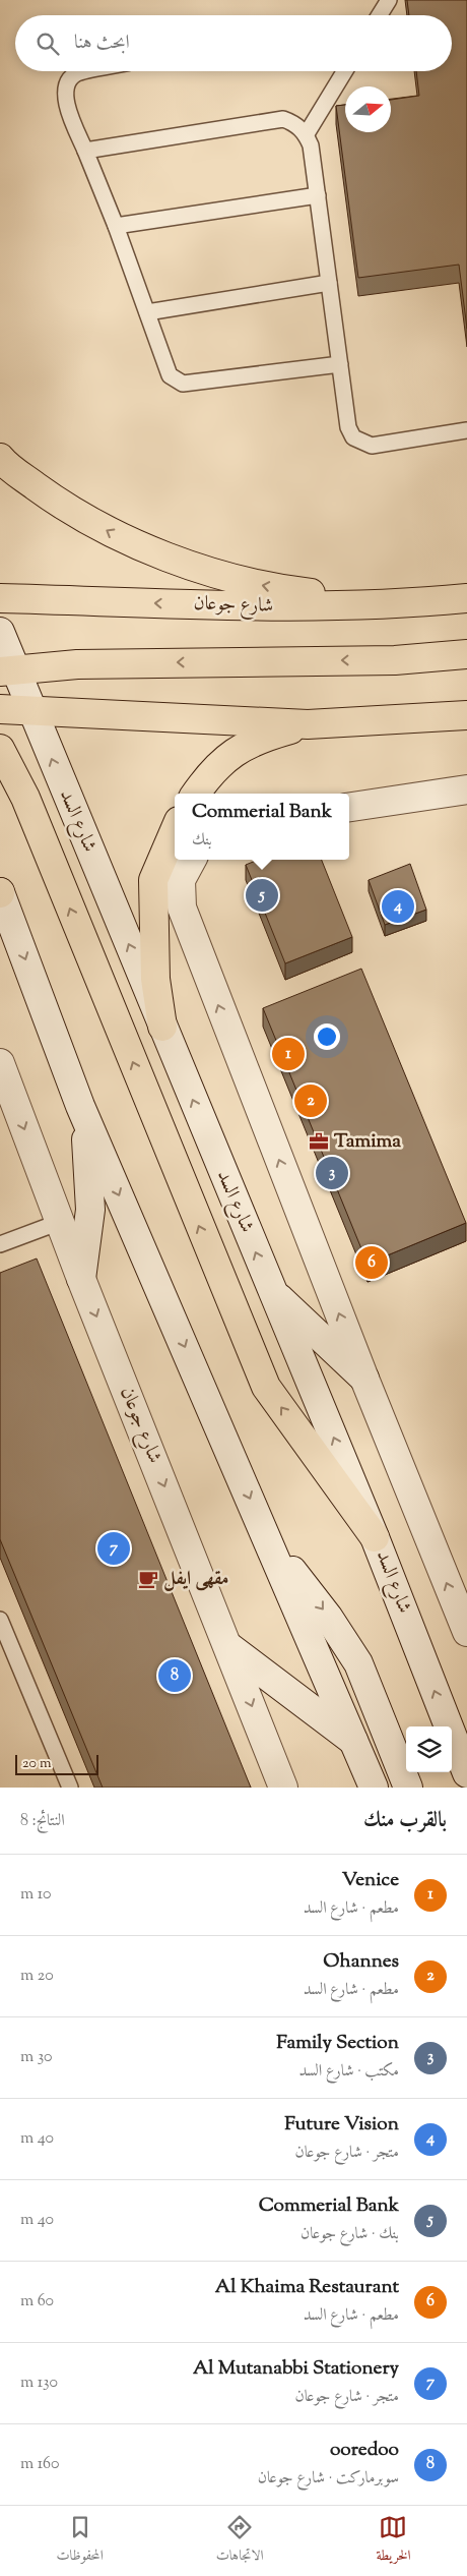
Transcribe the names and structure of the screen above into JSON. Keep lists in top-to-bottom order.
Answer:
{
  "streets": {
    "main road": ["شارع جوعان", "شارع السد"]
  },
  "places": {
    "office": ["Tamima"],
    "cafe": ["مقهى ايفل"]
  },
  "scale_bar": "20 m",
  "north": "right",
  "page": {
    "search": "ابحث هنا",
    "popup": ["Commerial Bank", "بنك"],
    "pins": [
      "5",
      "4",
      "1",
      "2",
      "3",
      "6",
      "7",
      "8"
    ],
    "scale": "20 m",
    "heading": ["بالقرب منك", "النتائج: 8"],
    "list": [
      {
        "mark": "1",
        "name": "Venice",
        "note": "مطعم · شارع السد",
        "value": "10 m"
      },
      {
        "mark": "2",
        "name": "Ohannes",
        "note": "مطعم · شارع السد",
        "value": "20 m"
      },
      {
        "mark": "3",
        "name": "Family Section",
        "note": "مكتب · شارع السد",
        "value": "30 m"
      },
      {
        "mark": "4",
        "name": "Future Vision",
        "note": "متجر · شارع جوعان",
        "value": "40 m"
      },
      {
        "mark": "5",
        "name": "Commerial Bank",
        "note": "بنك · شارع جوعان",
        "value": "40 m"
      },
      {
        "mark": "6",
        "name": "Al Khaima Restaurant",
        "note": "مطعم · شارع السد",
        "value": "60 m"
      },
      {
        "mark": "7",
        "name": "Al Mutanabbi Stationery",
        "note": "متجر · شارع جوعان",
        "value": "130 m"
      },
      {
        "mark": "8",
        "name": "ooredoo",
        "note": "سوبرماركت · شارع جوعان",
        "value": "160 m"
      }
    ],
    "nav": ["الخريطة", "الاتجاهات", "المحفوظات"]
  }
}
